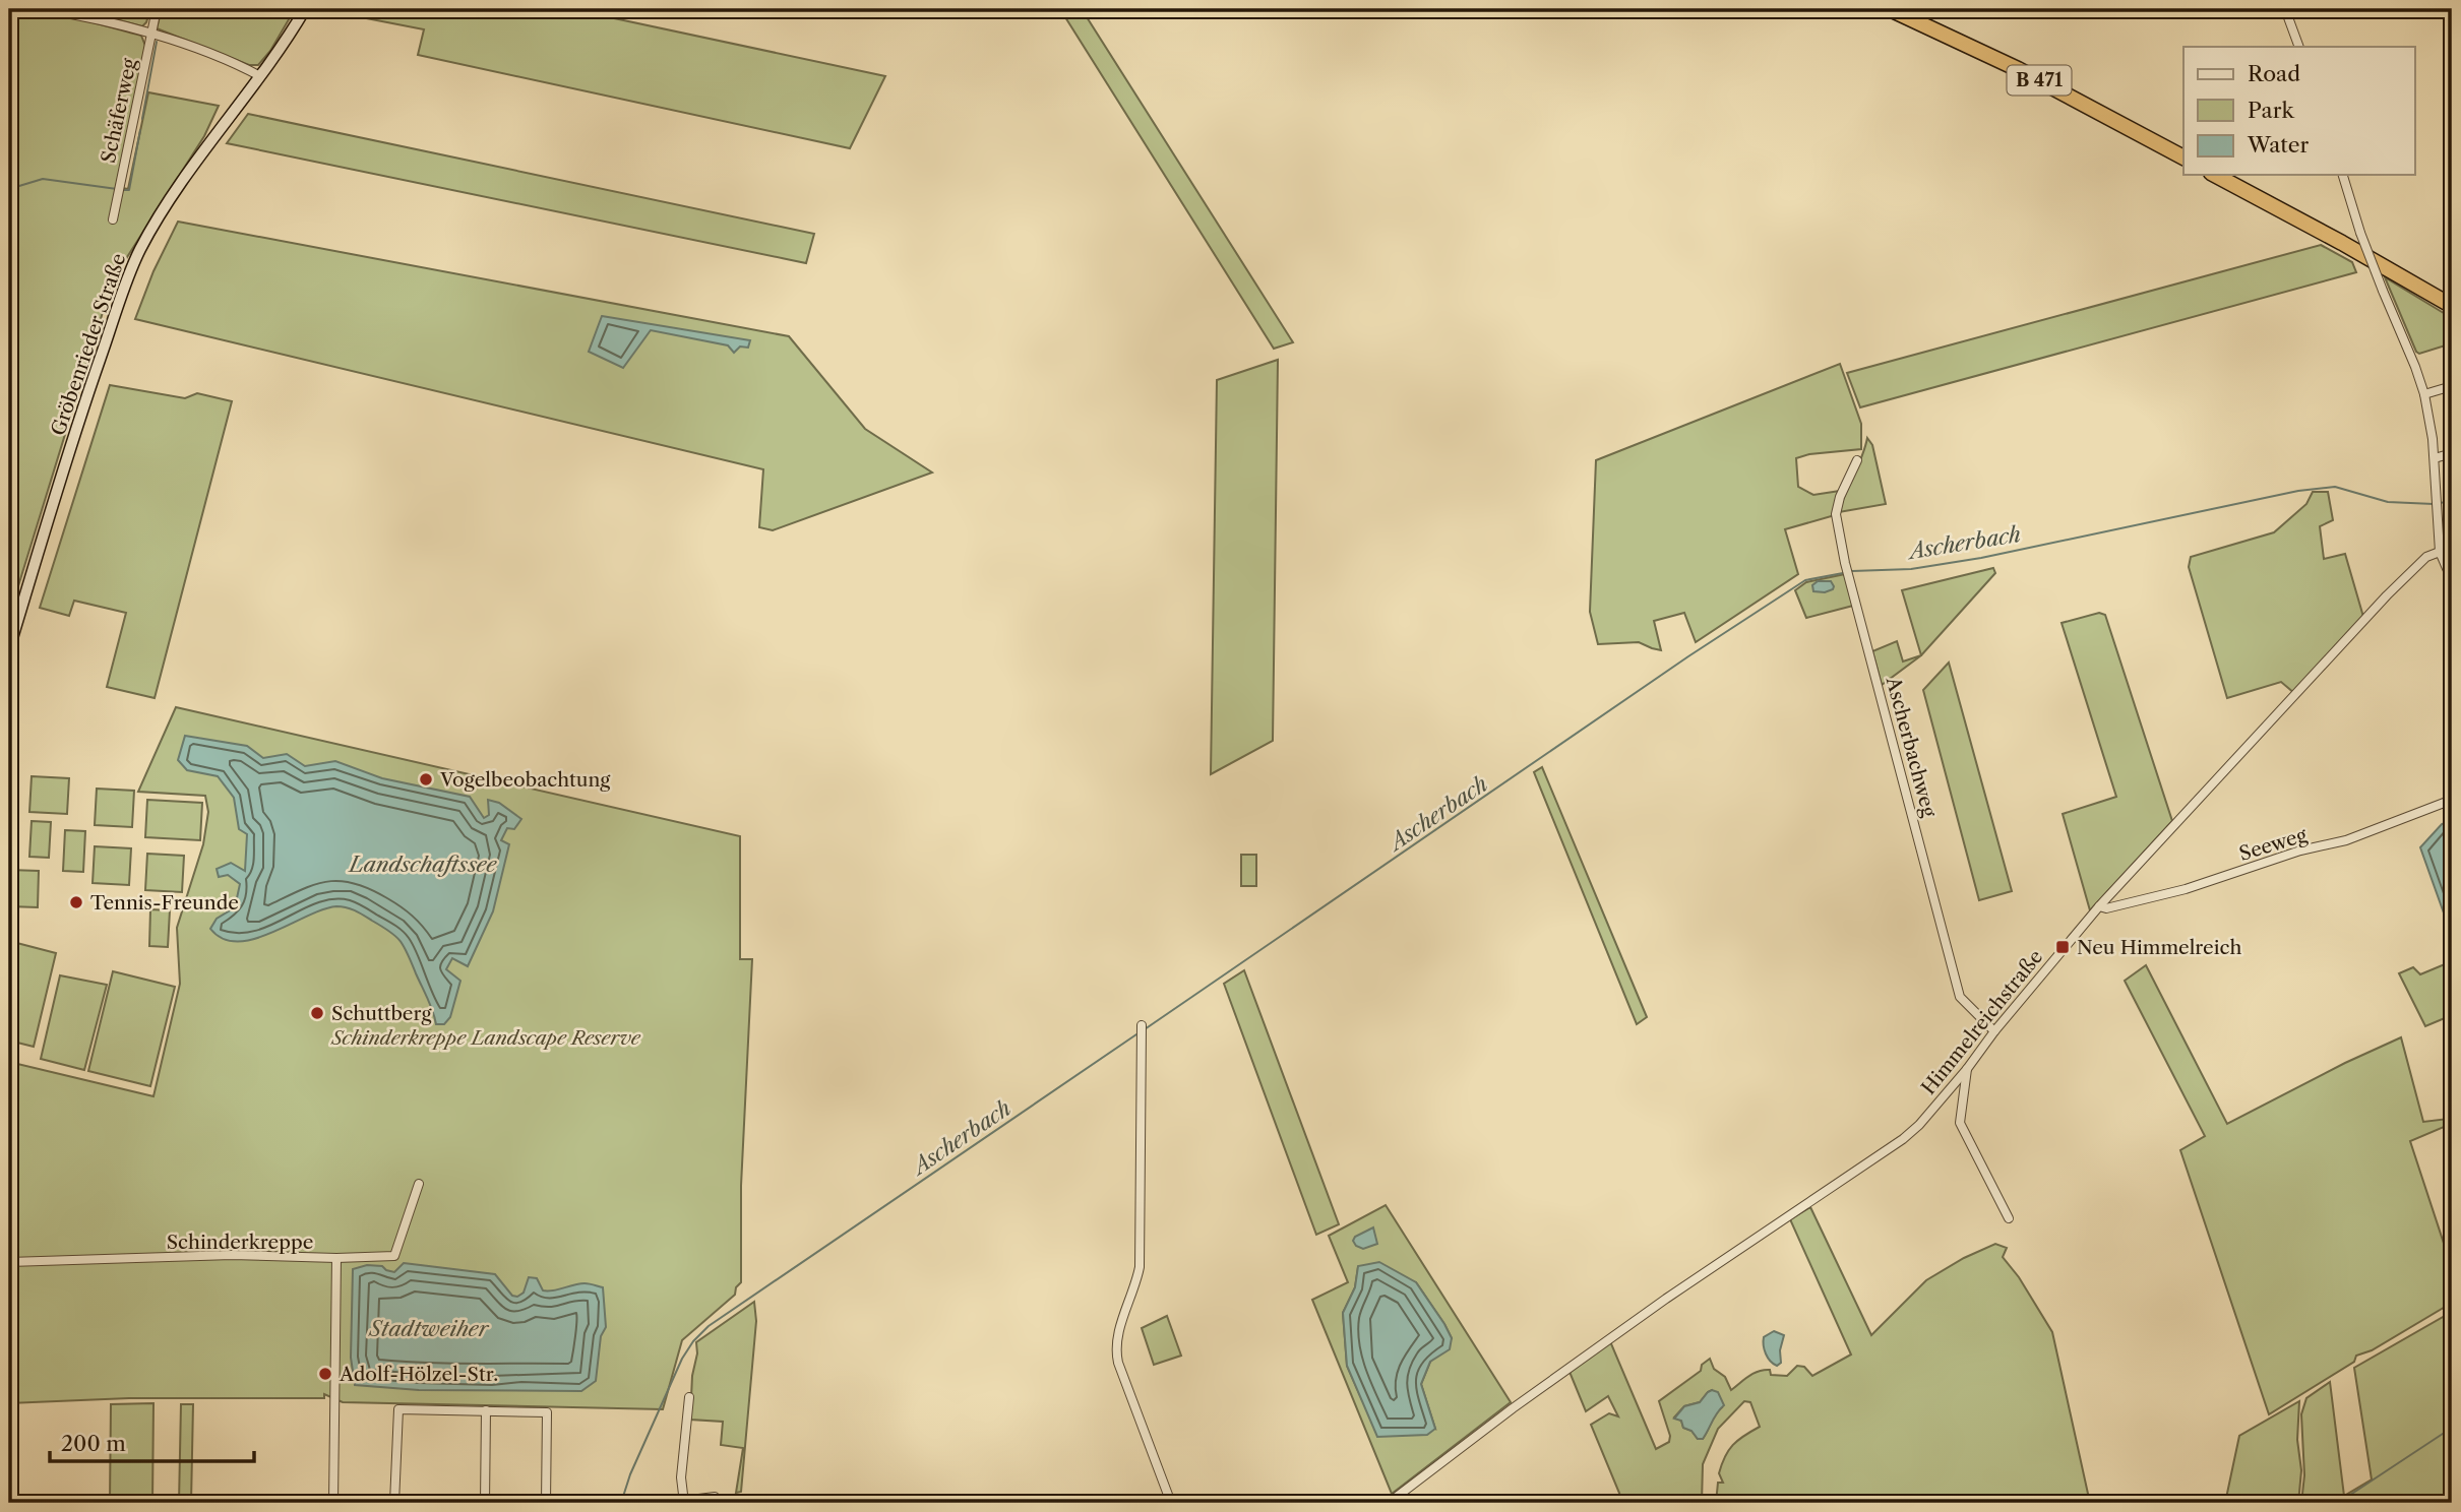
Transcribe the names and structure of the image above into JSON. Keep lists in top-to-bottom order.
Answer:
{
  "streets": {
    "highway": ["B 471"],
    "street": [
      "Schäferweg",
      "Gröbenrieder Straße",
      "Ascherbachweg",
      "Seeweg",
      "Himmelreichstraße",
      "Schinderkreppe"
    ]
  },
  "crossings": [
    ["Ascherbachweg", "Himmelreichstraße"],
    ["Seeweg", "Himmelreichstraße"]
  ],
  "water": ["Ascherbach", "Landschaftssee", "Stadtweiher"],
  "parks": ["Schinderkreppe Landscape Reserve"],
  "places": {
    "other": [
      "Vogelbeobachtung",
      "Tennis-Freunde",
      "Schuttberg",
      "Adolf-Hölzel-Str."
    ],
    "transit": ["Neu Himmelreich"]
  },
  "legend": ["Road", "Park", "Water"],
  "scale_bar": "200 m"
}
